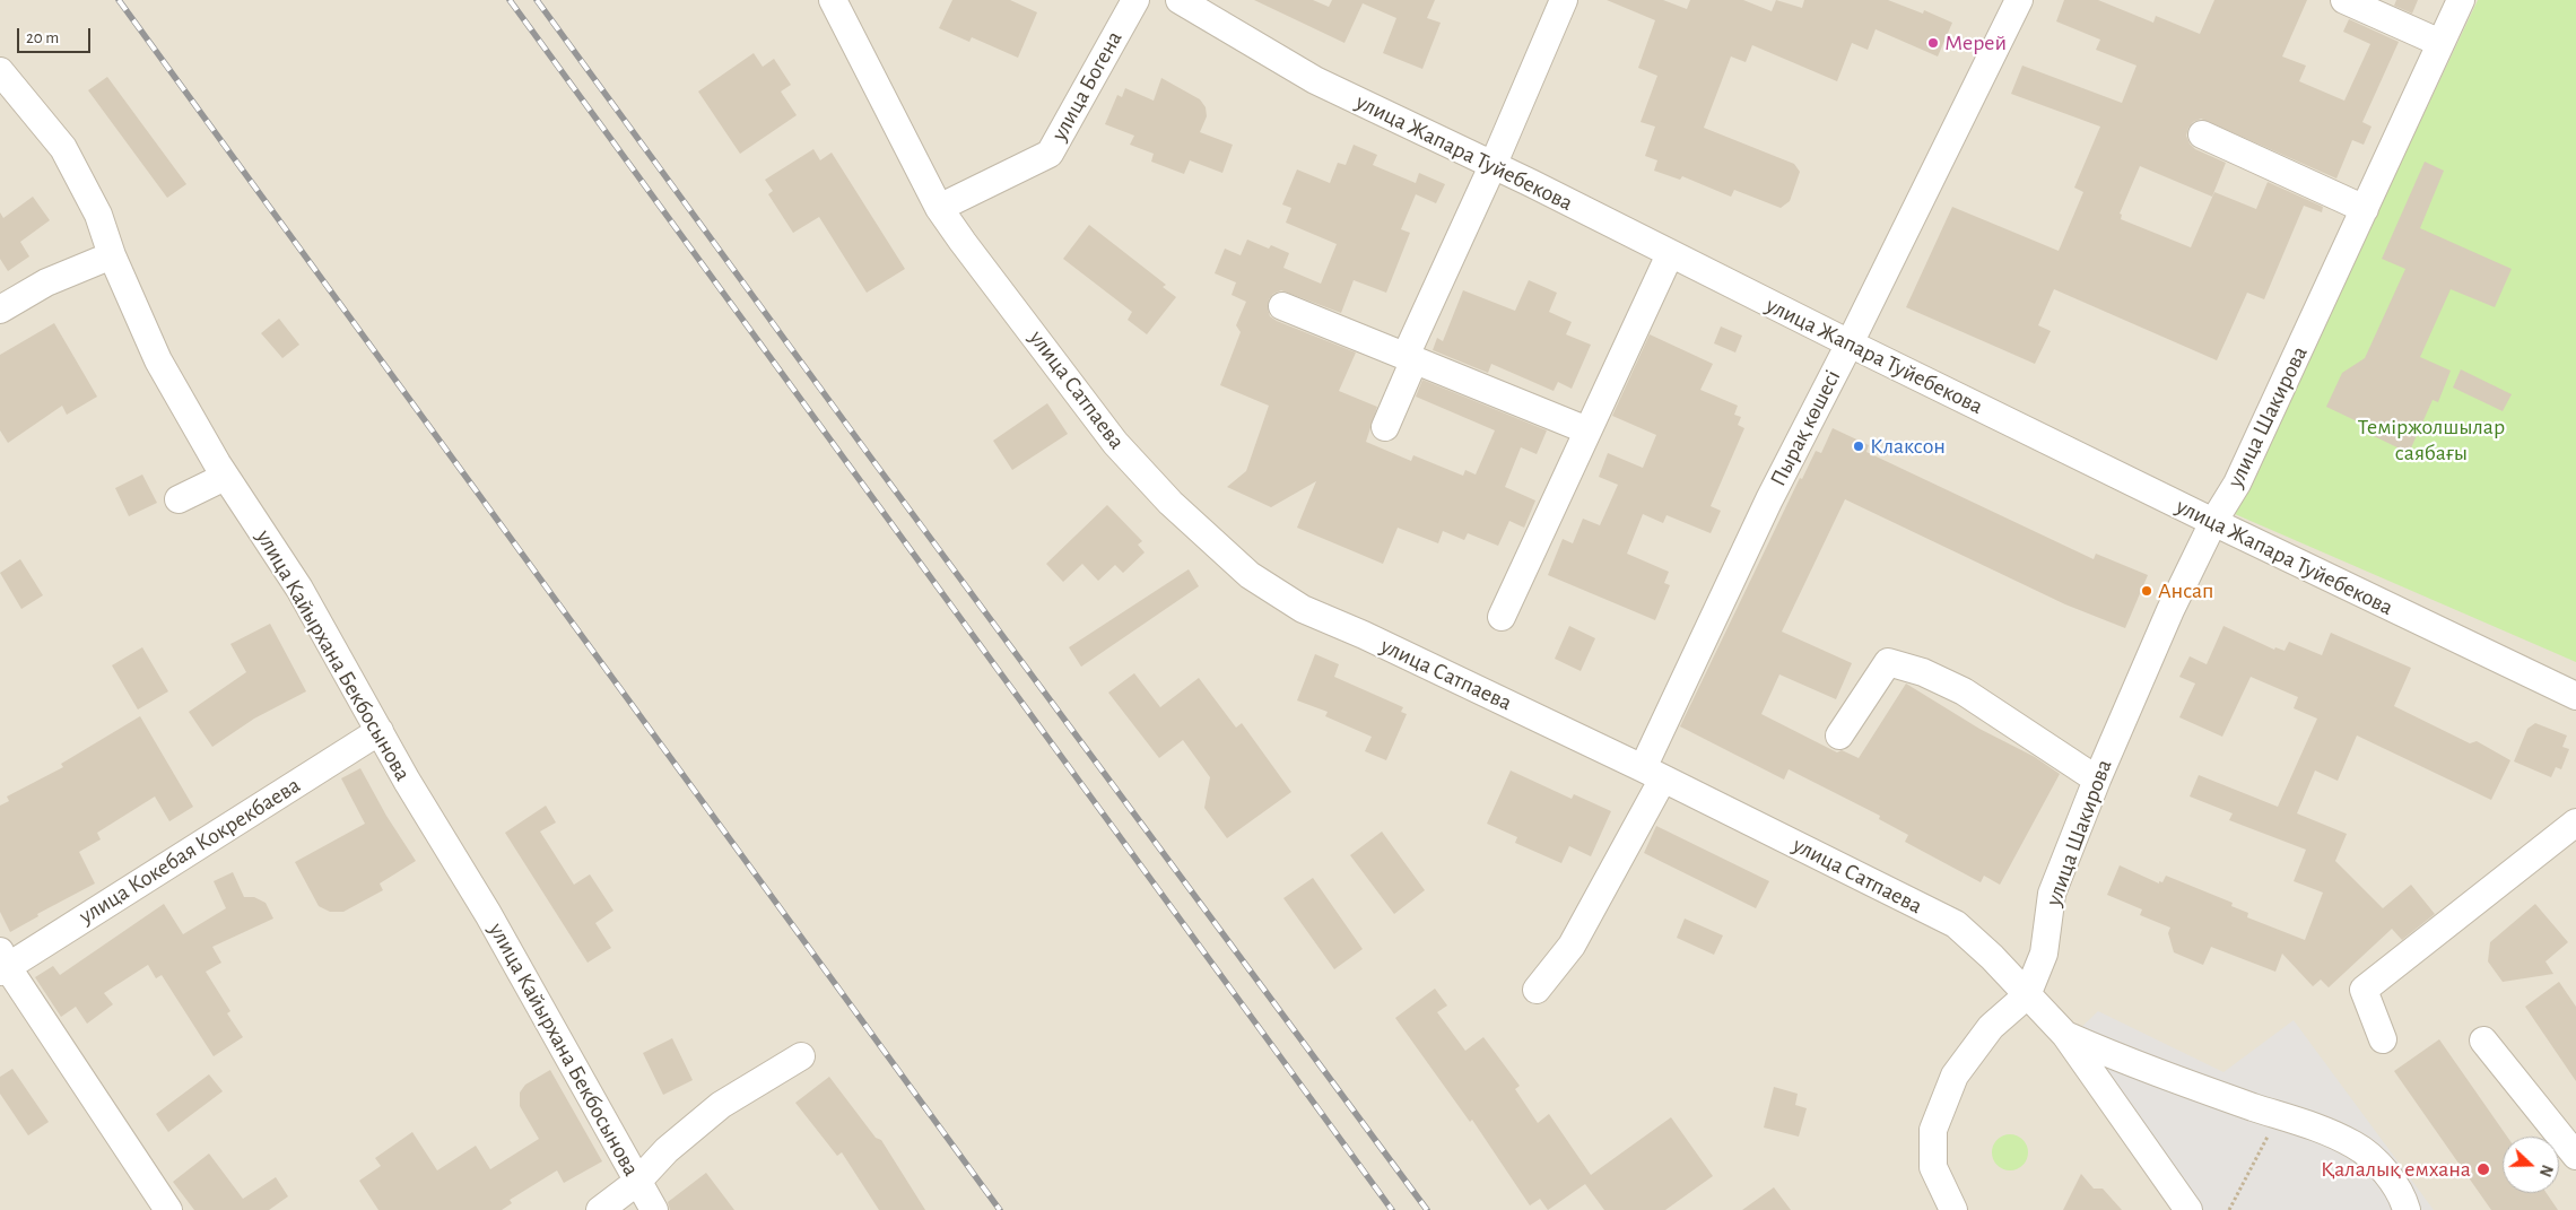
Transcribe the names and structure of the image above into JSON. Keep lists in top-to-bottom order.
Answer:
{
  "streets": {
    "street": [
      "улица Богена",
      "улица Жапара Туйебекова",
      "улица Сатпаева",
      "улица Шакирова",
      "Пырақ көшесі",
      "улица Кайырхана Бекбосынова",
      "улица Кокебая Кокрекбаева"
    ]
  },
  "crossings": [
    ["улица Богена", "улица Сатпаева"],
    ["улица Жапара Туйебекова", "улица Шакирова"],
    ["улица Жапара Туйебекова", "Пырақ көшесі"],
    ["улица Сатпаева", "улица Шакирова"],
    ["улица Сатпаева", "Пырақ көшесі"],
    ["улица Кайырхана Бекбосынова", "улица Кокебая Кокрекбаева"]
  ],
  "parks": ["Теміржолшылар саябағы"],
  "places": [
    "Мерей",
    "Клаксон",
    "Ансап",
    "Қалалық емхана"
  ],
  "scale_bar": "20 m",
  "north": "right"
}
